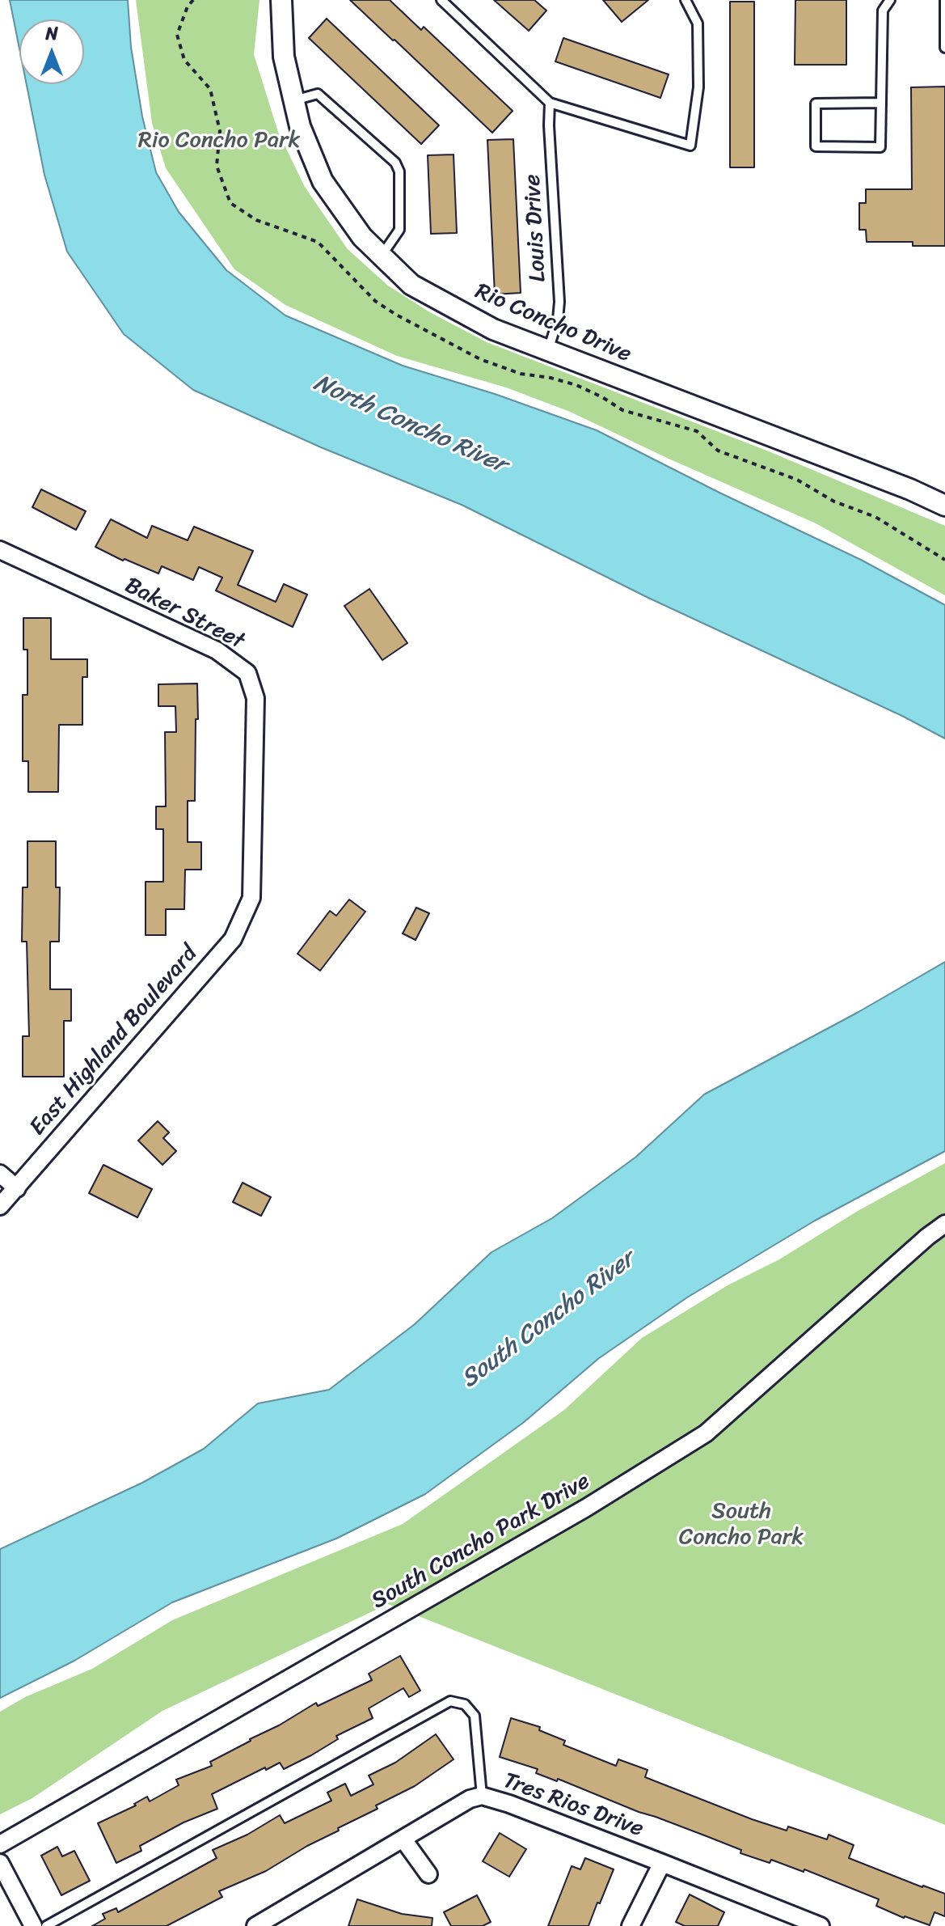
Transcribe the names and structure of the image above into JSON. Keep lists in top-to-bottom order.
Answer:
{
  "streets": {
    "street": [
      "Rio Concho Drive",
      "Baker Street",
      "East Highland Boulevard",
      "South Concho Park Drive",
      "Tres Rios Drive"
    ],
    "lane": ["Louis Drive"]
  },
  "crossings": [
    ["Louis Drive", "Rio Concho Drive"],
    ["Baker Street", "East Highland Boulevard"]
  ],
  "water": ["North Concho River", "South Concho River"],
  "parks": ["Rio Concho Park", "South Concho Park"],
  "north": "top"
}
